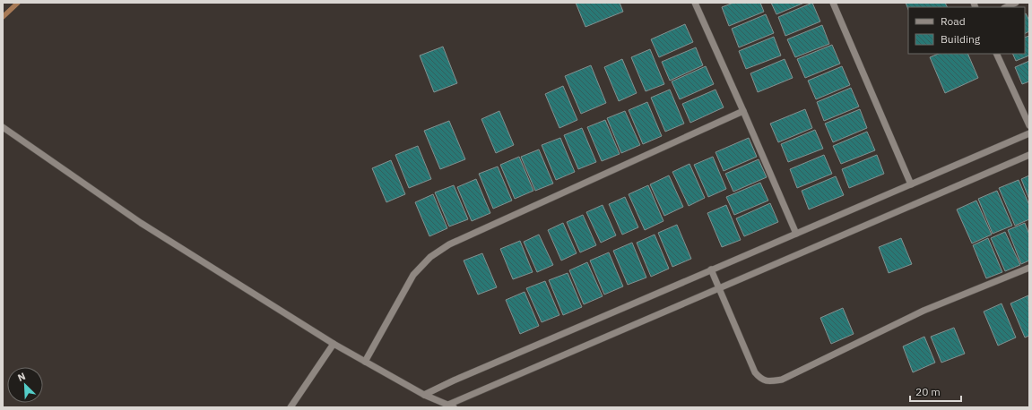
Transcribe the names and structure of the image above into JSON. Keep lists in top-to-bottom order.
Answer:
{
  "legend": ["Road", "Building"],
  "scale_bar": "20 m",
  "north": "top left"
}
